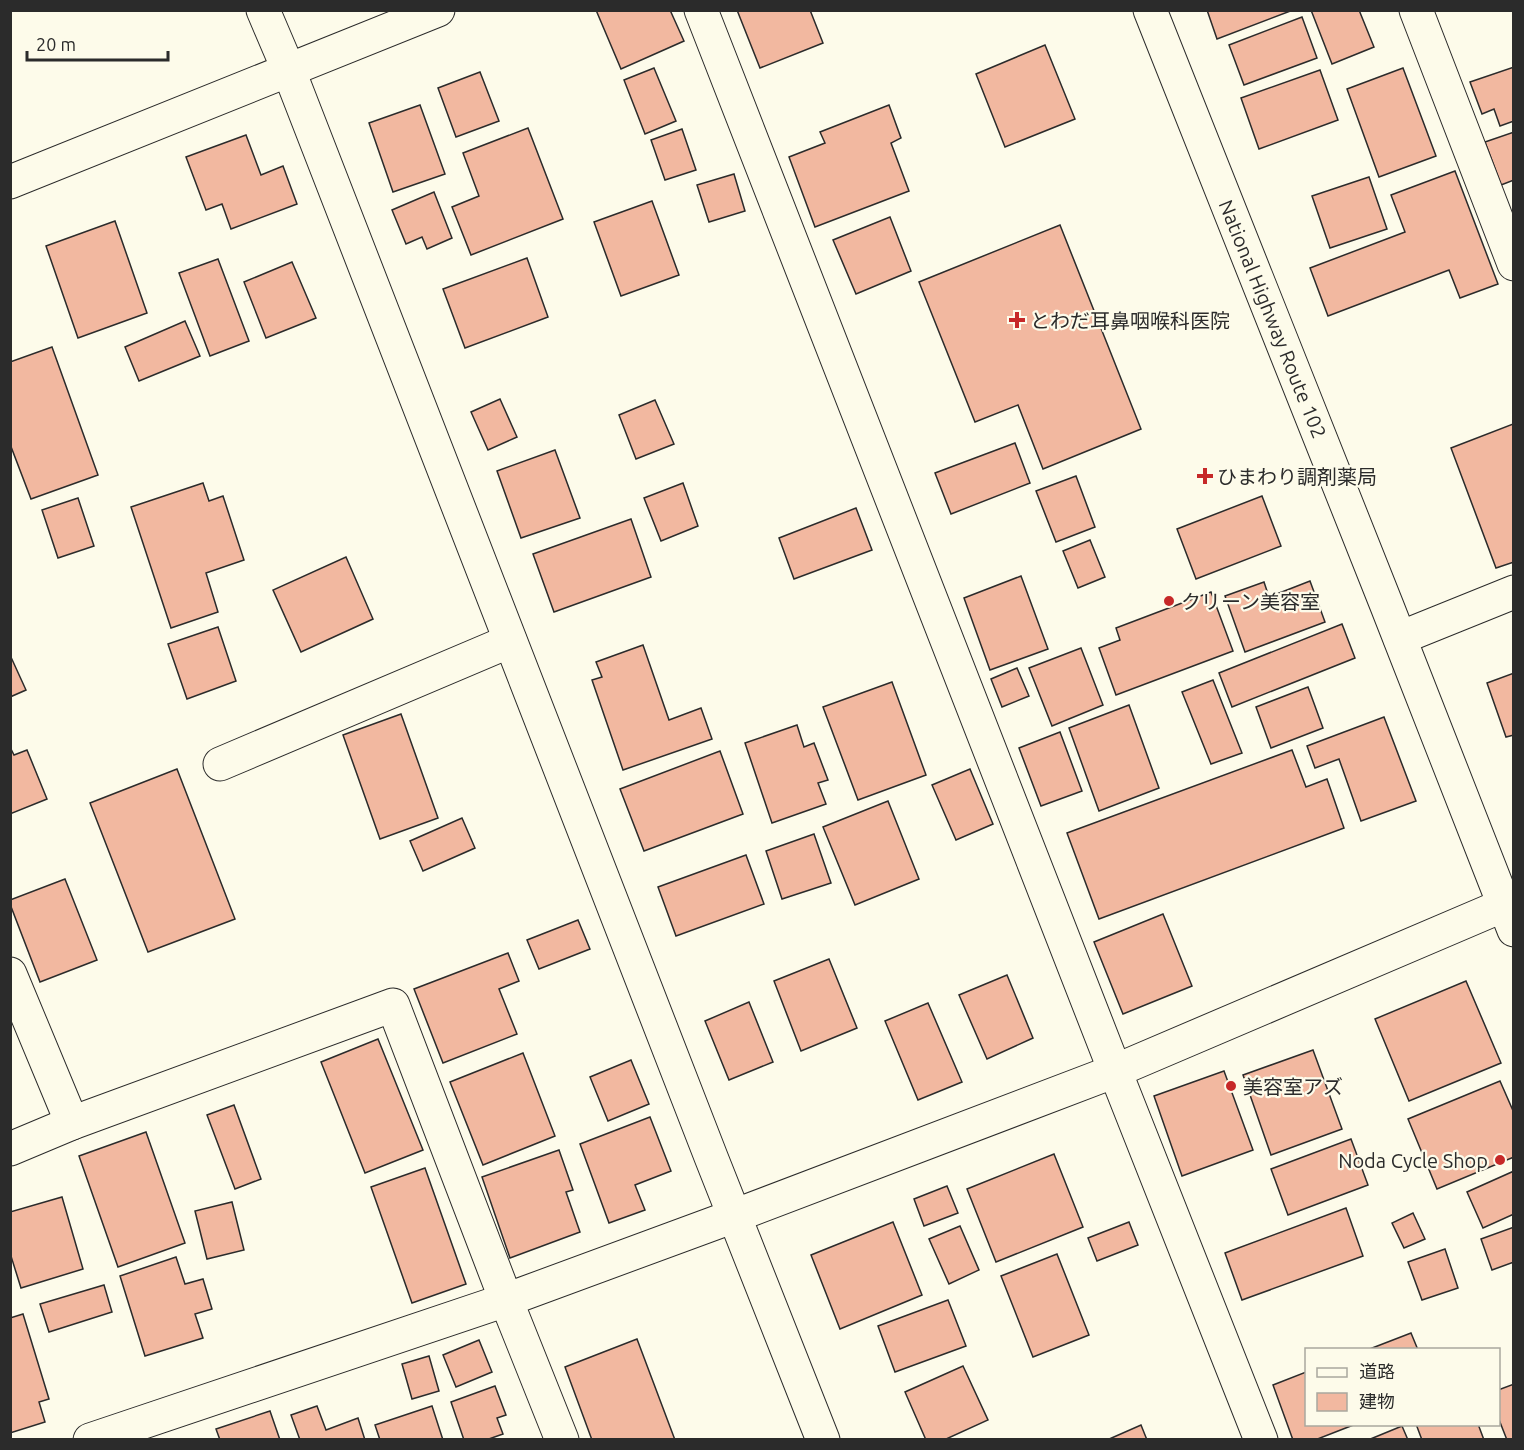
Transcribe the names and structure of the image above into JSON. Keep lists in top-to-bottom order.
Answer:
{
  "streets": {
    "main road": ["National Highway Route 102"]
  },
  "places": {
    "health": ["とわだ耳鼻咽喉科医院", "ひまわり調剤薬局"],
    "other": ["クリーン美容室", "美容室アズ", "Noda Cycle Shop"]
  },
  "legend": ["道路", "建物"],
  "scale_bar": "20 m"
}
